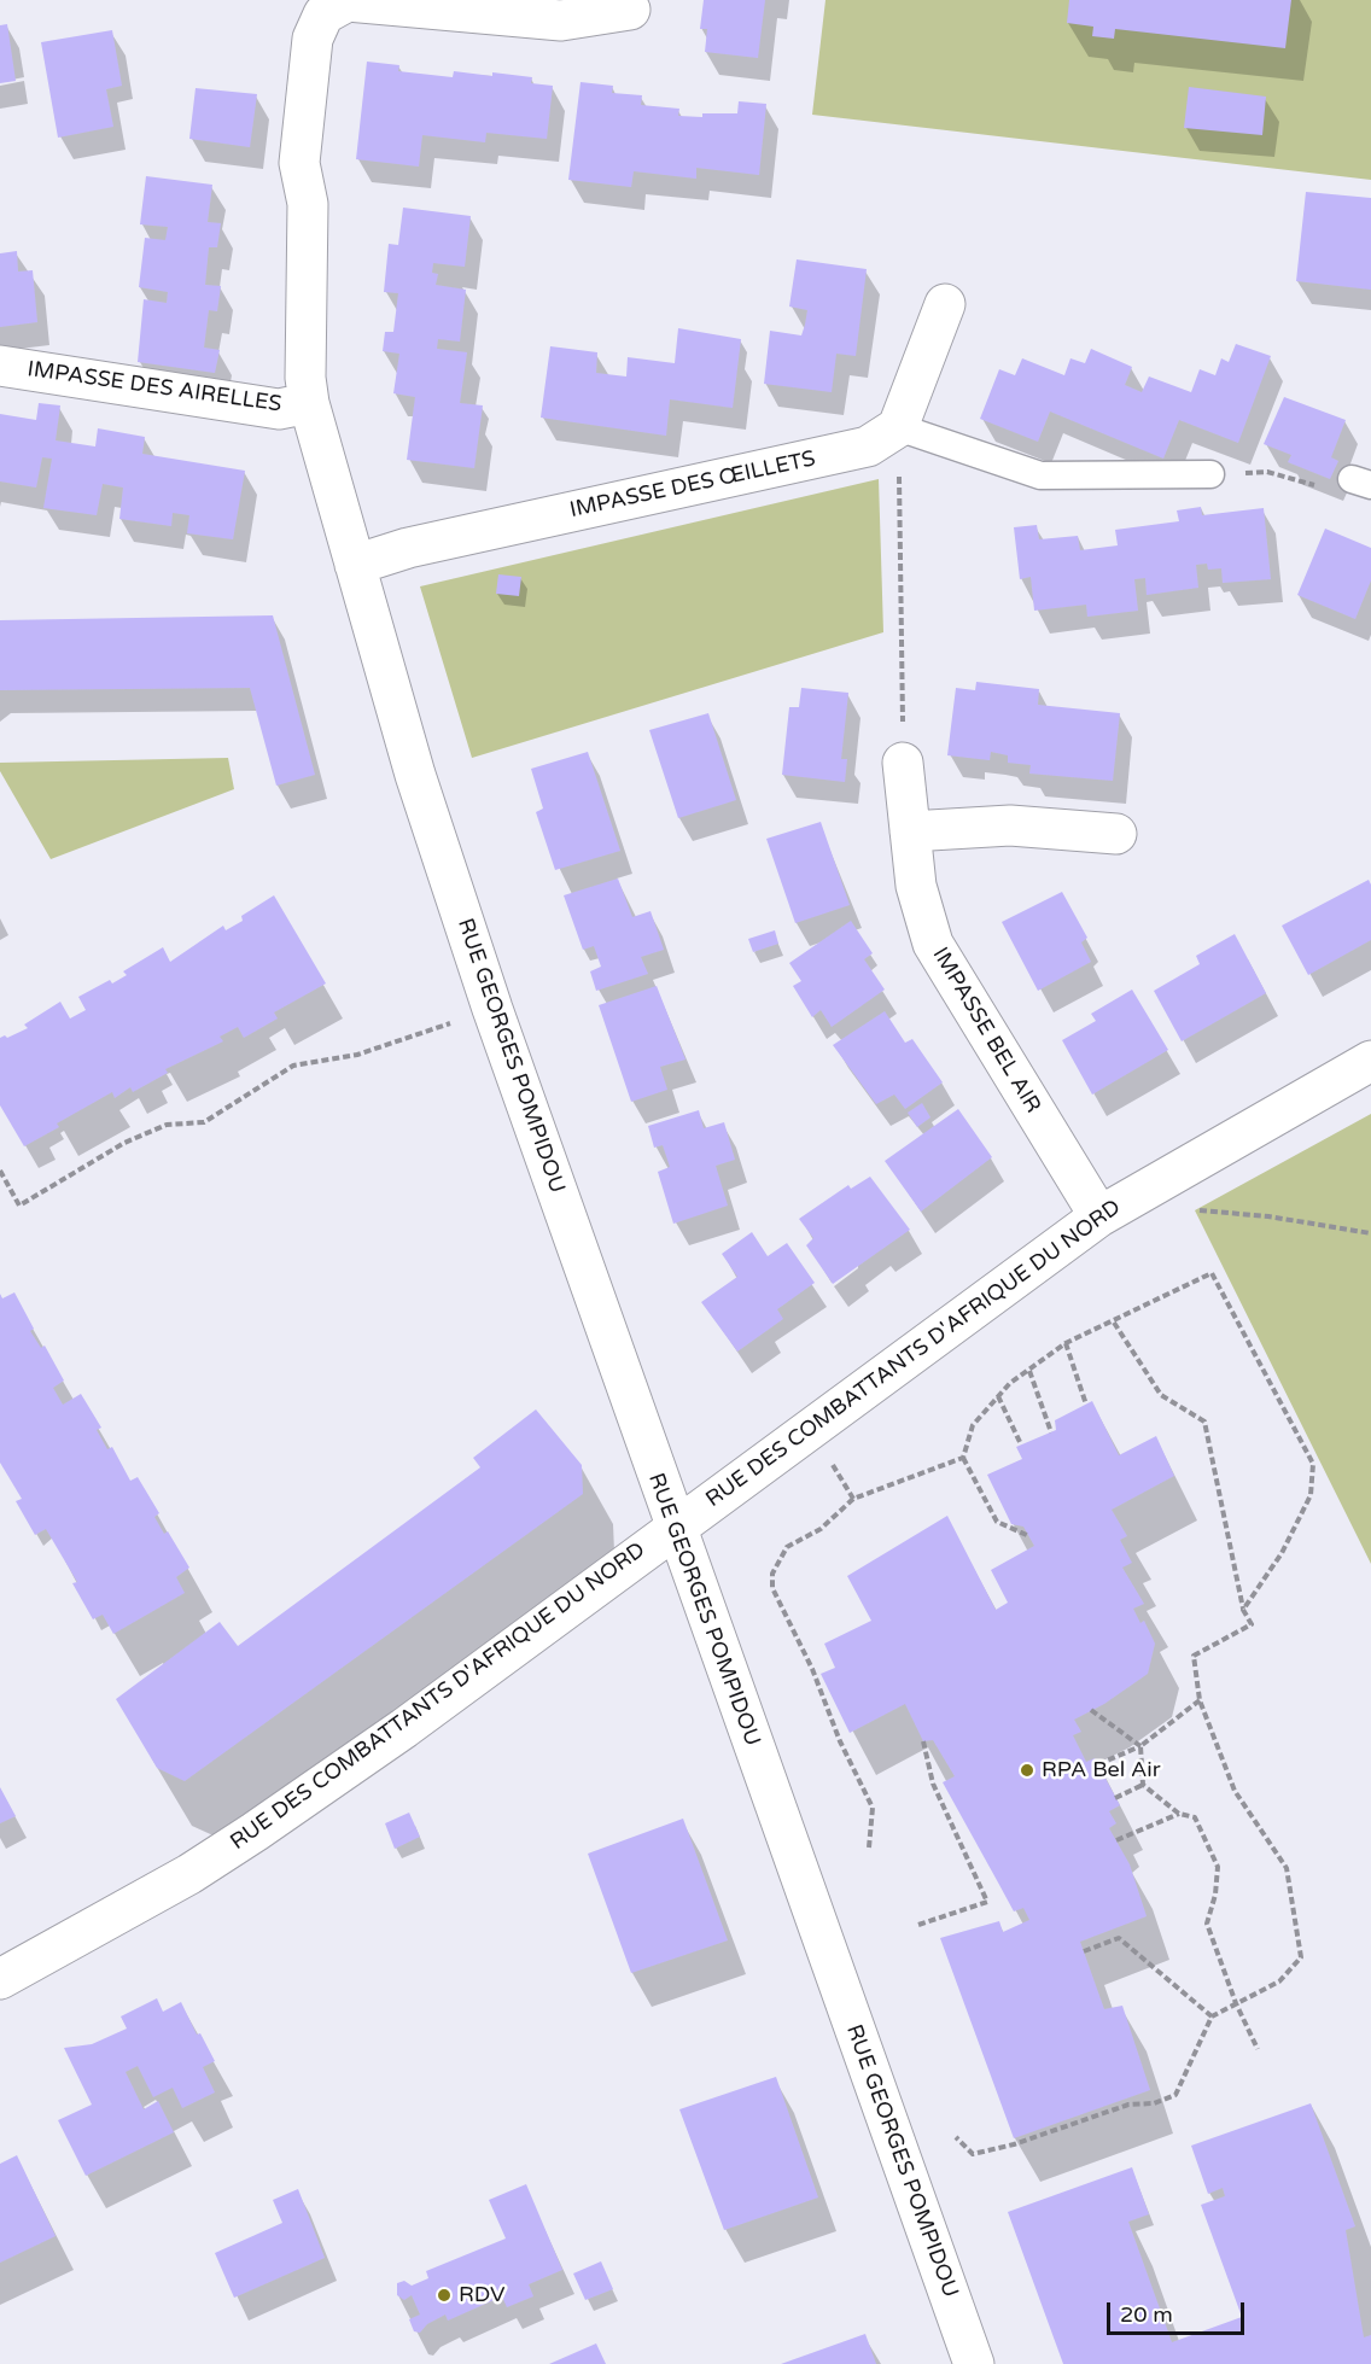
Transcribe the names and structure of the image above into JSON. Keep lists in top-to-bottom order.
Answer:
{
  "streets": {
    "street": [
      "IMPASSE DES AIRELLES",
      "IMPASSE DES ŒILLETS",
      "IMPASSE BEL AIR",
      "RUE GEORGES POMPIDOU",
      "RUE DES COMBATTANTS D'AFRIQUE DU NORD"
    ]
  },
  "crossings": [
    ["IMPASSE DES AIRELLES", "RUE GEORGES POMPIDOU"],
    ["IMPASSE DES ŒILLETS", "RUE GEORGES POMPIDOU"],
    ["IMPASSE BEL AIR", "RUE DES COMBATTANTS D'AFRIQUE DU NORD"],
    ["RUE GEORGES POMPIDOU", "RUE DES COMBATTANTS D'AFRIQUE DU NORD"]
  ],
  "places": ["RPA Bel Air", "RDV"],
  "scale_bar": "20 m"
}
